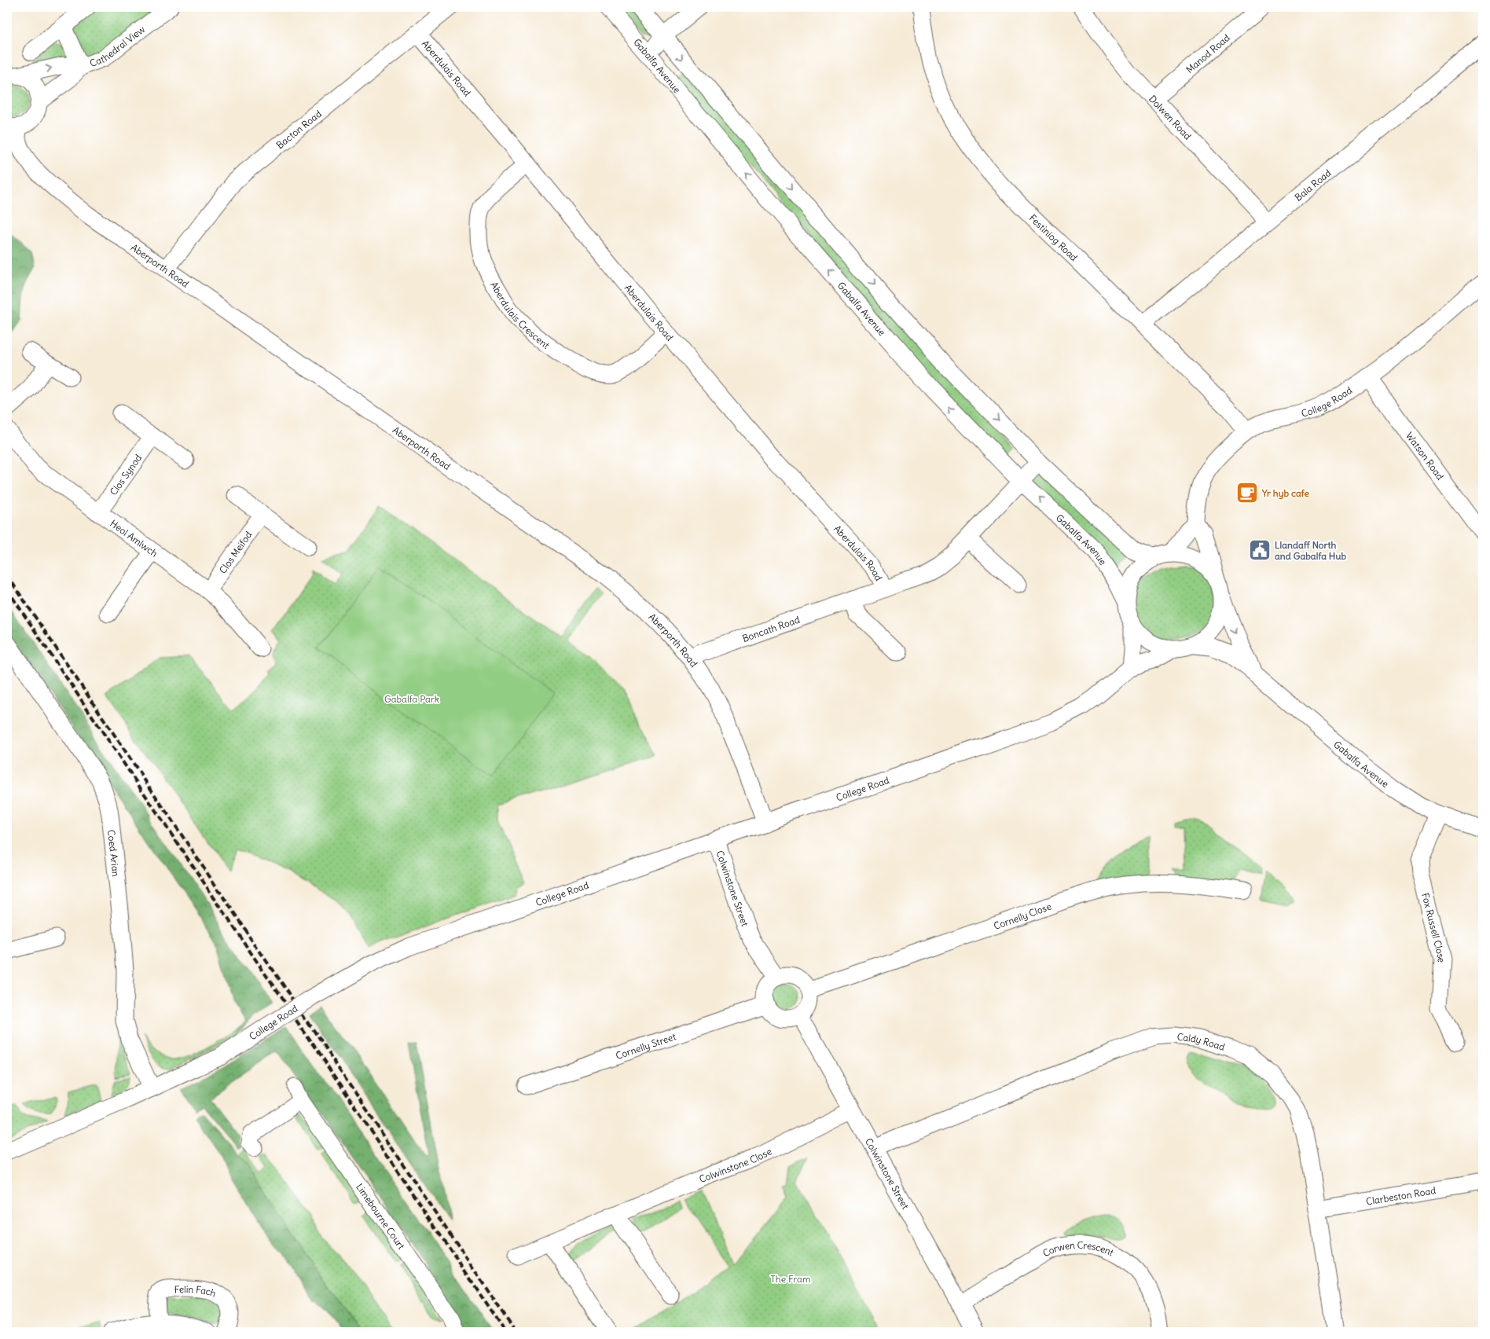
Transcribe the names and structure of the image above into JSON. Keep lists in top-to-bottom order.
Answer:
{
  "streets": {
    "street": [
      "Cathedral View",
      "Manod Road",
      "Gabalfa Avenue",
      "Aberdulais Road",
      "Dolwen Road",
      "Bacton Road",
      "Bala Road",
      "Festiniog Road",
      "Aberporth Road",
      "Aberdulais Crescent",
      "College Road",
      "Watson Road",
      "Clos Synod",
      "Heol Amlwch",
      "Clos Meifod",
      "Boncath Road",
      "Coed Arian",
      "Colwinstone Street",
      "Cornelly Close",
      "Fox Russell Close",
      "Caldy Road",
      "Cornelly Street",
      "Colwinstone Close",
      "Clarbeston Road",
      "Limebourne Court",
      "Corwen Crescent",
      "Felin Fach"
    ]
  },
  "crossings": [
    ["Manod Road", "Dolwen Road"],
    ["Gabalfa Avenue", "College Road"],
    ["Gabalfa Avenue", "Boncath Road"],
    ["Gabalfa Avenue", "Fox Russell Close"],
    ["Aberdulais Road", "Bacton Road"],
    ["Aberdulais Road", "Aberdulais Crescent"],
    ["Aberdulais Road", "Boncath Road"],
    ["Dolwen Road", "Bala Road"],
    ["Bacton Road", "Aberporth Road"],
    ["Bala Road", "Festiniog Road"],
    ["Festiniog Road", "College Road"],
    ["Aberporth Road", "College Road"],
    ["Aberporth Road", "Boncath Road"],
    ["College Road", "Watson Road"],
    ["College Road", "Coed Arian"],
    ["College Road", "Colwinstone Street"],
    ["Clos Synod", "Heol Amlwch"],
    ["Heol Amlwch", "Clos Meifod"],
    ["Colwinstone Street", "Cornelly Close"],
    ["Colwinstone Street", "Caldy Road"],
    ["Colwinstone Street", "Cornelly Street"],
    ["Colwinstone Street", "Colwinstone Close"],
    ["Colwinstone Street", "Corwen Crescent"],
    ["Cornelly Close", "Cornelly Street"],
    ["Caldy Road", "Clarbeston Road"]
  ],
  "parks": ["Gabalfa Park", "The Fram"],
  "places": {
    "cafe": ["Yr hyb cafe"],
    "public building": ["Llandaff North and Gabalfa Hub"]
  }
}
